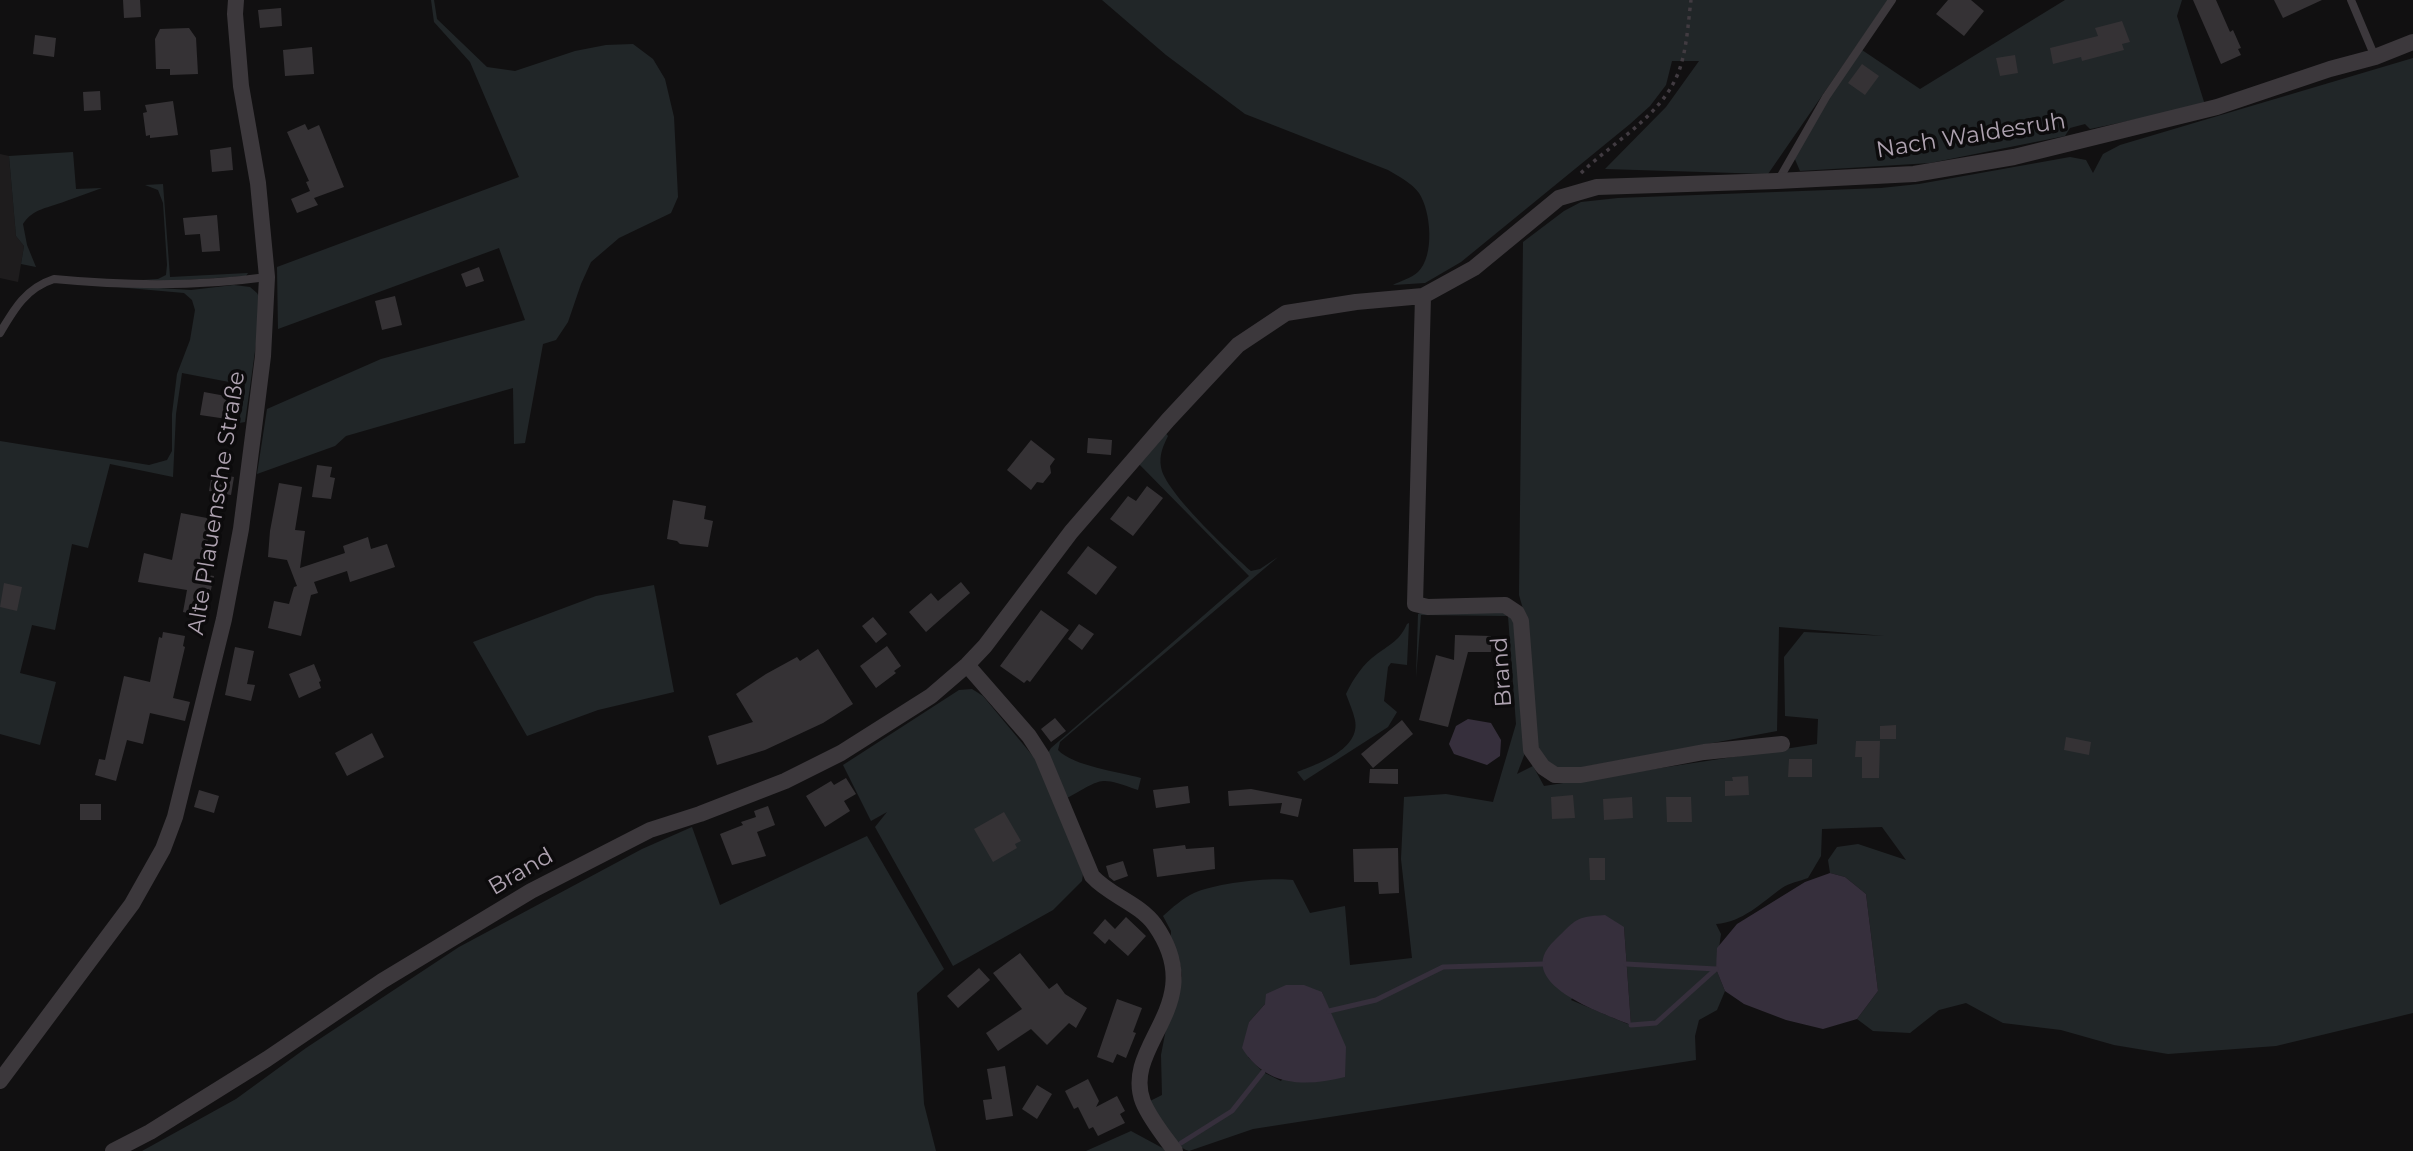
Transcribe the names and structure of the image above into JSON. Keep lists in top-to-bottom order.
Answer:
{
  "streets": {
    "street": ["Nach Waldesruh", "Alte Plauensche Straße", "Brand"]
  },
  "crossings": [
    ["Nach Waldesruh", "Brand"]
  ]
}
